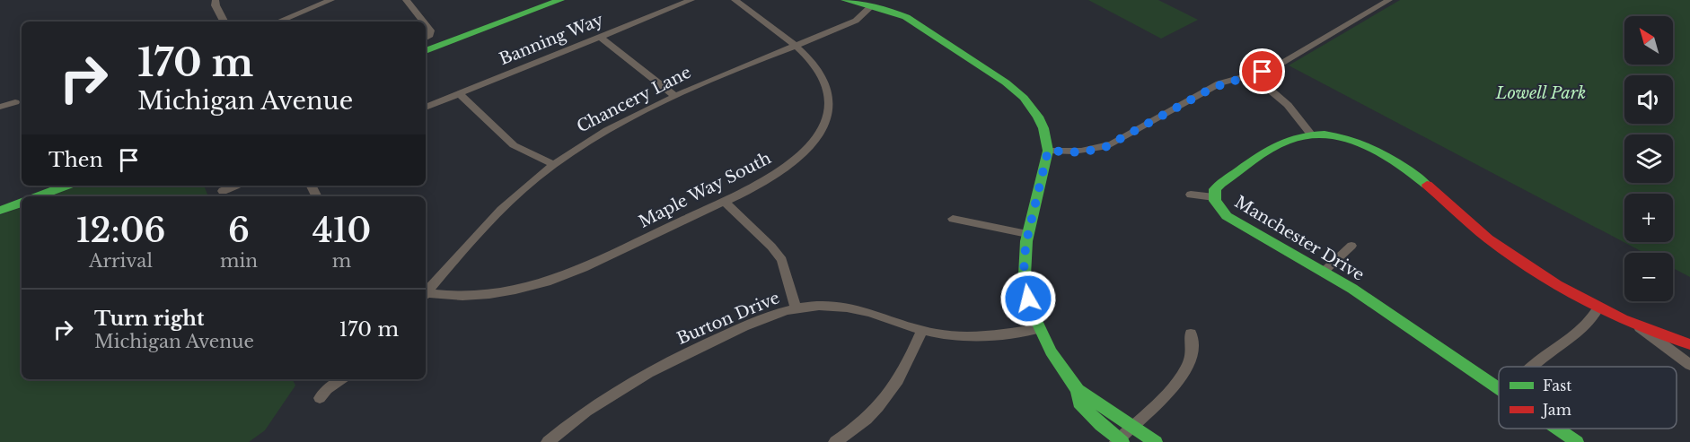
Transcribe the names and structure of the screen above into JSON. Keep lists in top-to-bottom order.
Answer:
{
  "streets": {
    "street": [
      "Banning Way",
      "Chancery Lane",
      "Maple Way South",
      "Manchester Drive",
      "Burton Drive"
    ]
  },
  "crossings": [
    ["Chancery Lane", "Maple Way South"]
  ],
  "parks": ["Lowell Park"],
  "legend": ["Fast", "Jam"],
  "north": "top left",
  "page": {
    "map_buttons": ["+", "−"],
    "turn": ["170 m", "Michigan Avenue"],
    "then": "Then",
    "eta": [
      "12:06",
      "Arrival",
      "6",
      "min",
      "410",
      "m"
    ],
    "list": [
      {
        "name": "Turn right",
        "note": "Michigan Avenue",
        "value": "170 m"
      }
    ]
  }
}
